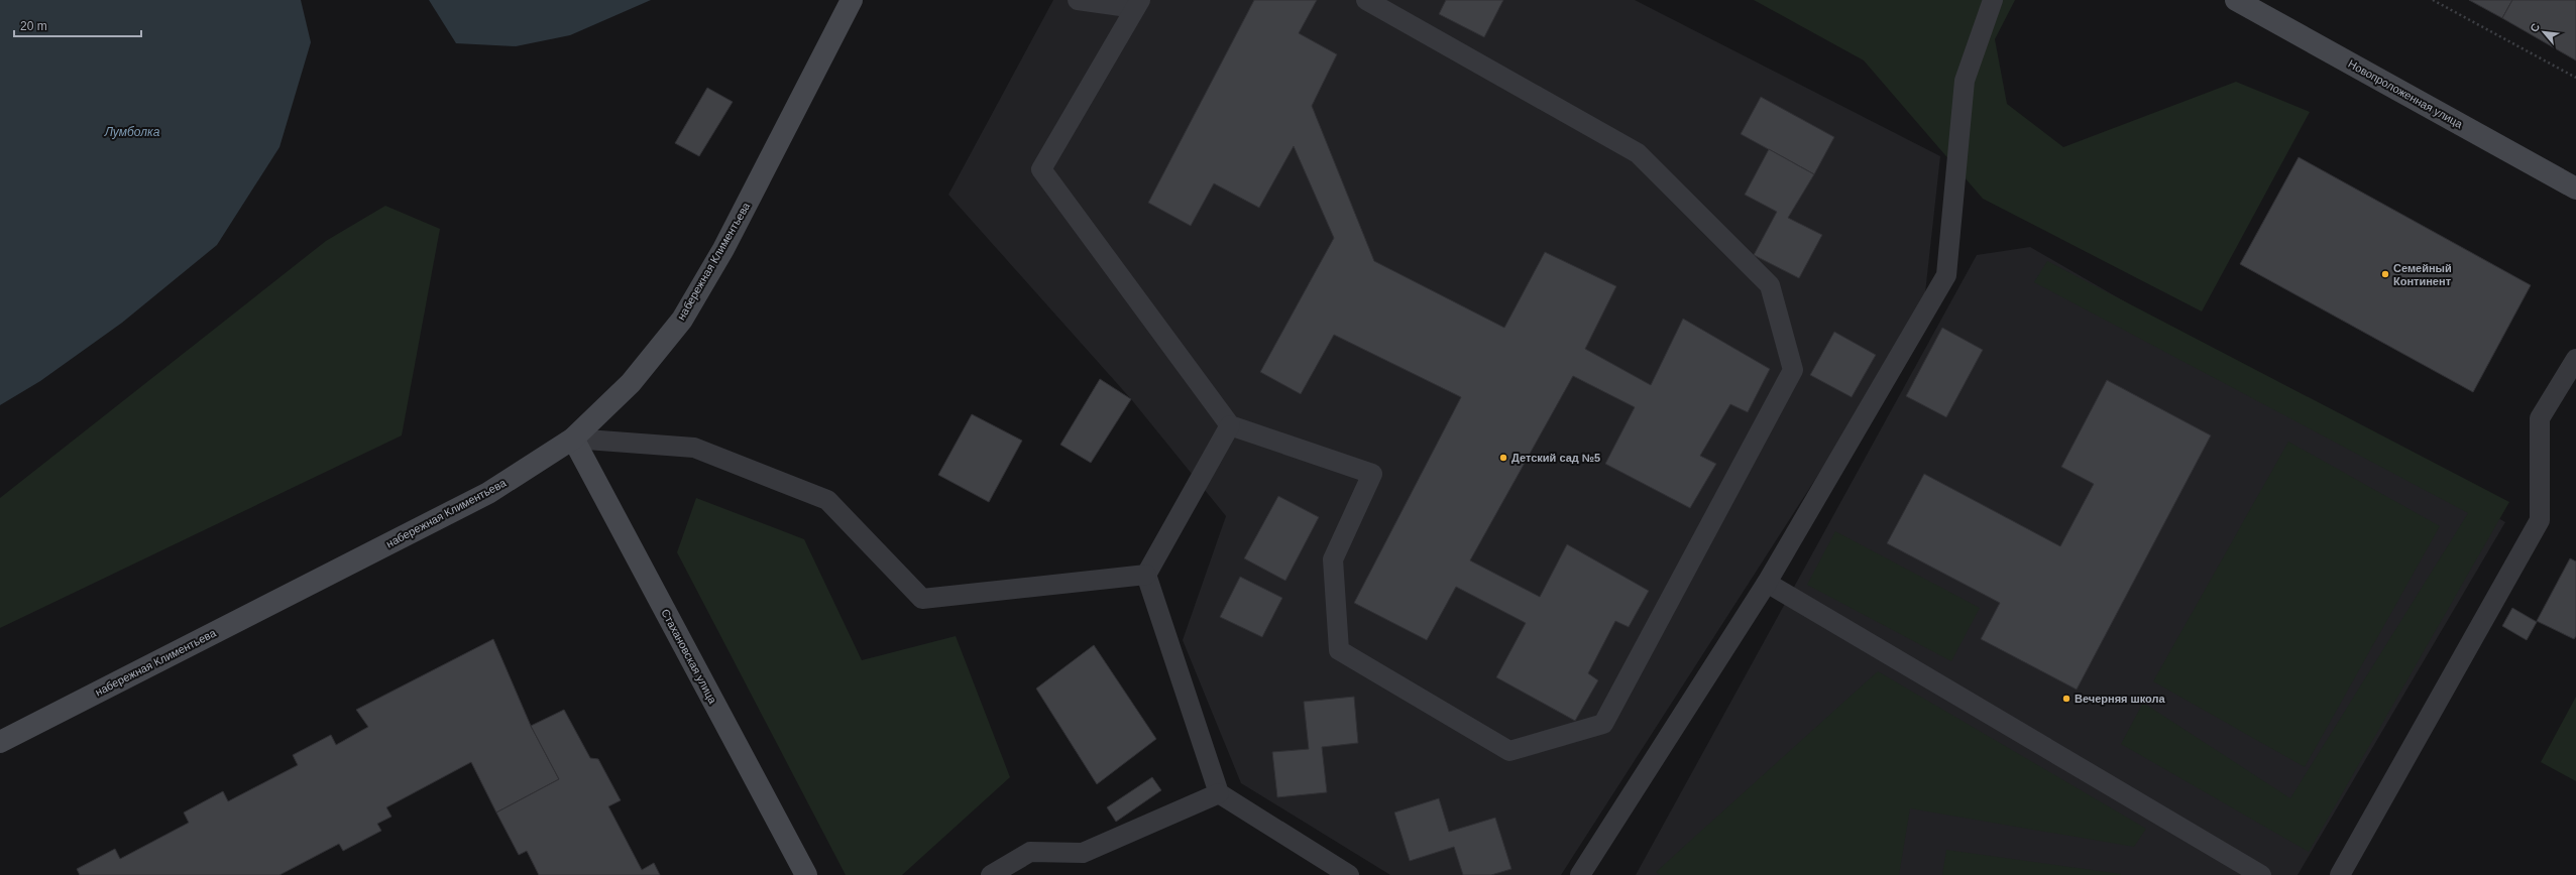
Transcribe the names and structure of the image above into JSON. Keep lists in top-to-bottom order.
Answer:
{
  "streets": {
    "street": ["Новопроложенная улица", "набережная Климентьева", "Стахановская улица"]
  },
  "crossings": [
    ["набережная Климентьева", "Стахановская улица"]
  ],
  "water": ["Лумболка"],
  "places": ["Семейный Континент", "Детский сад №5", "Вечерняя школа"],
  "scale_bar": "20 m",
  "north": "top left"
}
